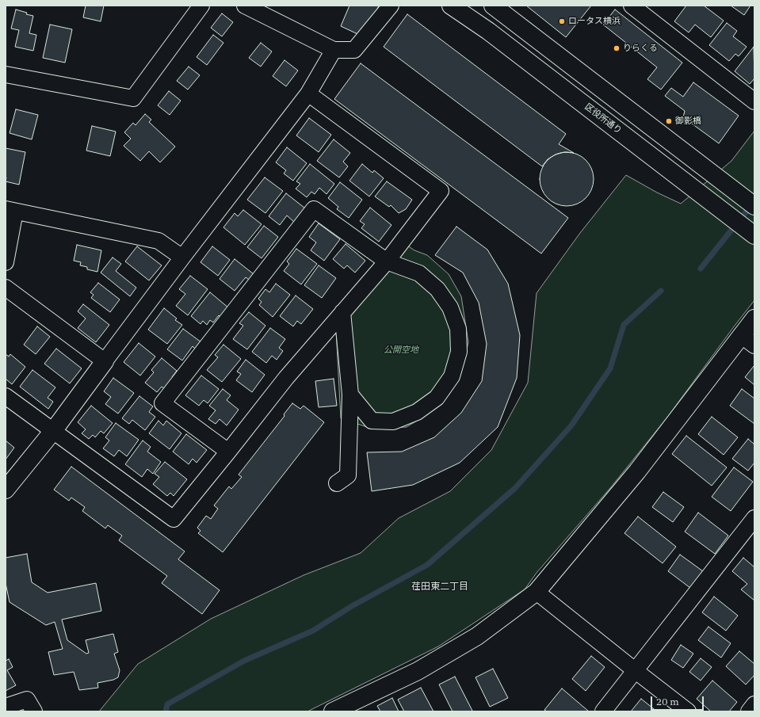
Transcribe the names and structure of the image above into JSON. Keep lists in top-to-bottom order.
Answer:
{
  "streets": {
    "street": ["区役所通り"]
  },
  "districts": ["荏田東二丁目"],
  "parks": ["公開空地"],
  "places": ["ロータス横浜", "りらくる", "御影橋"],
  "scale_bar": "20 m"
}
